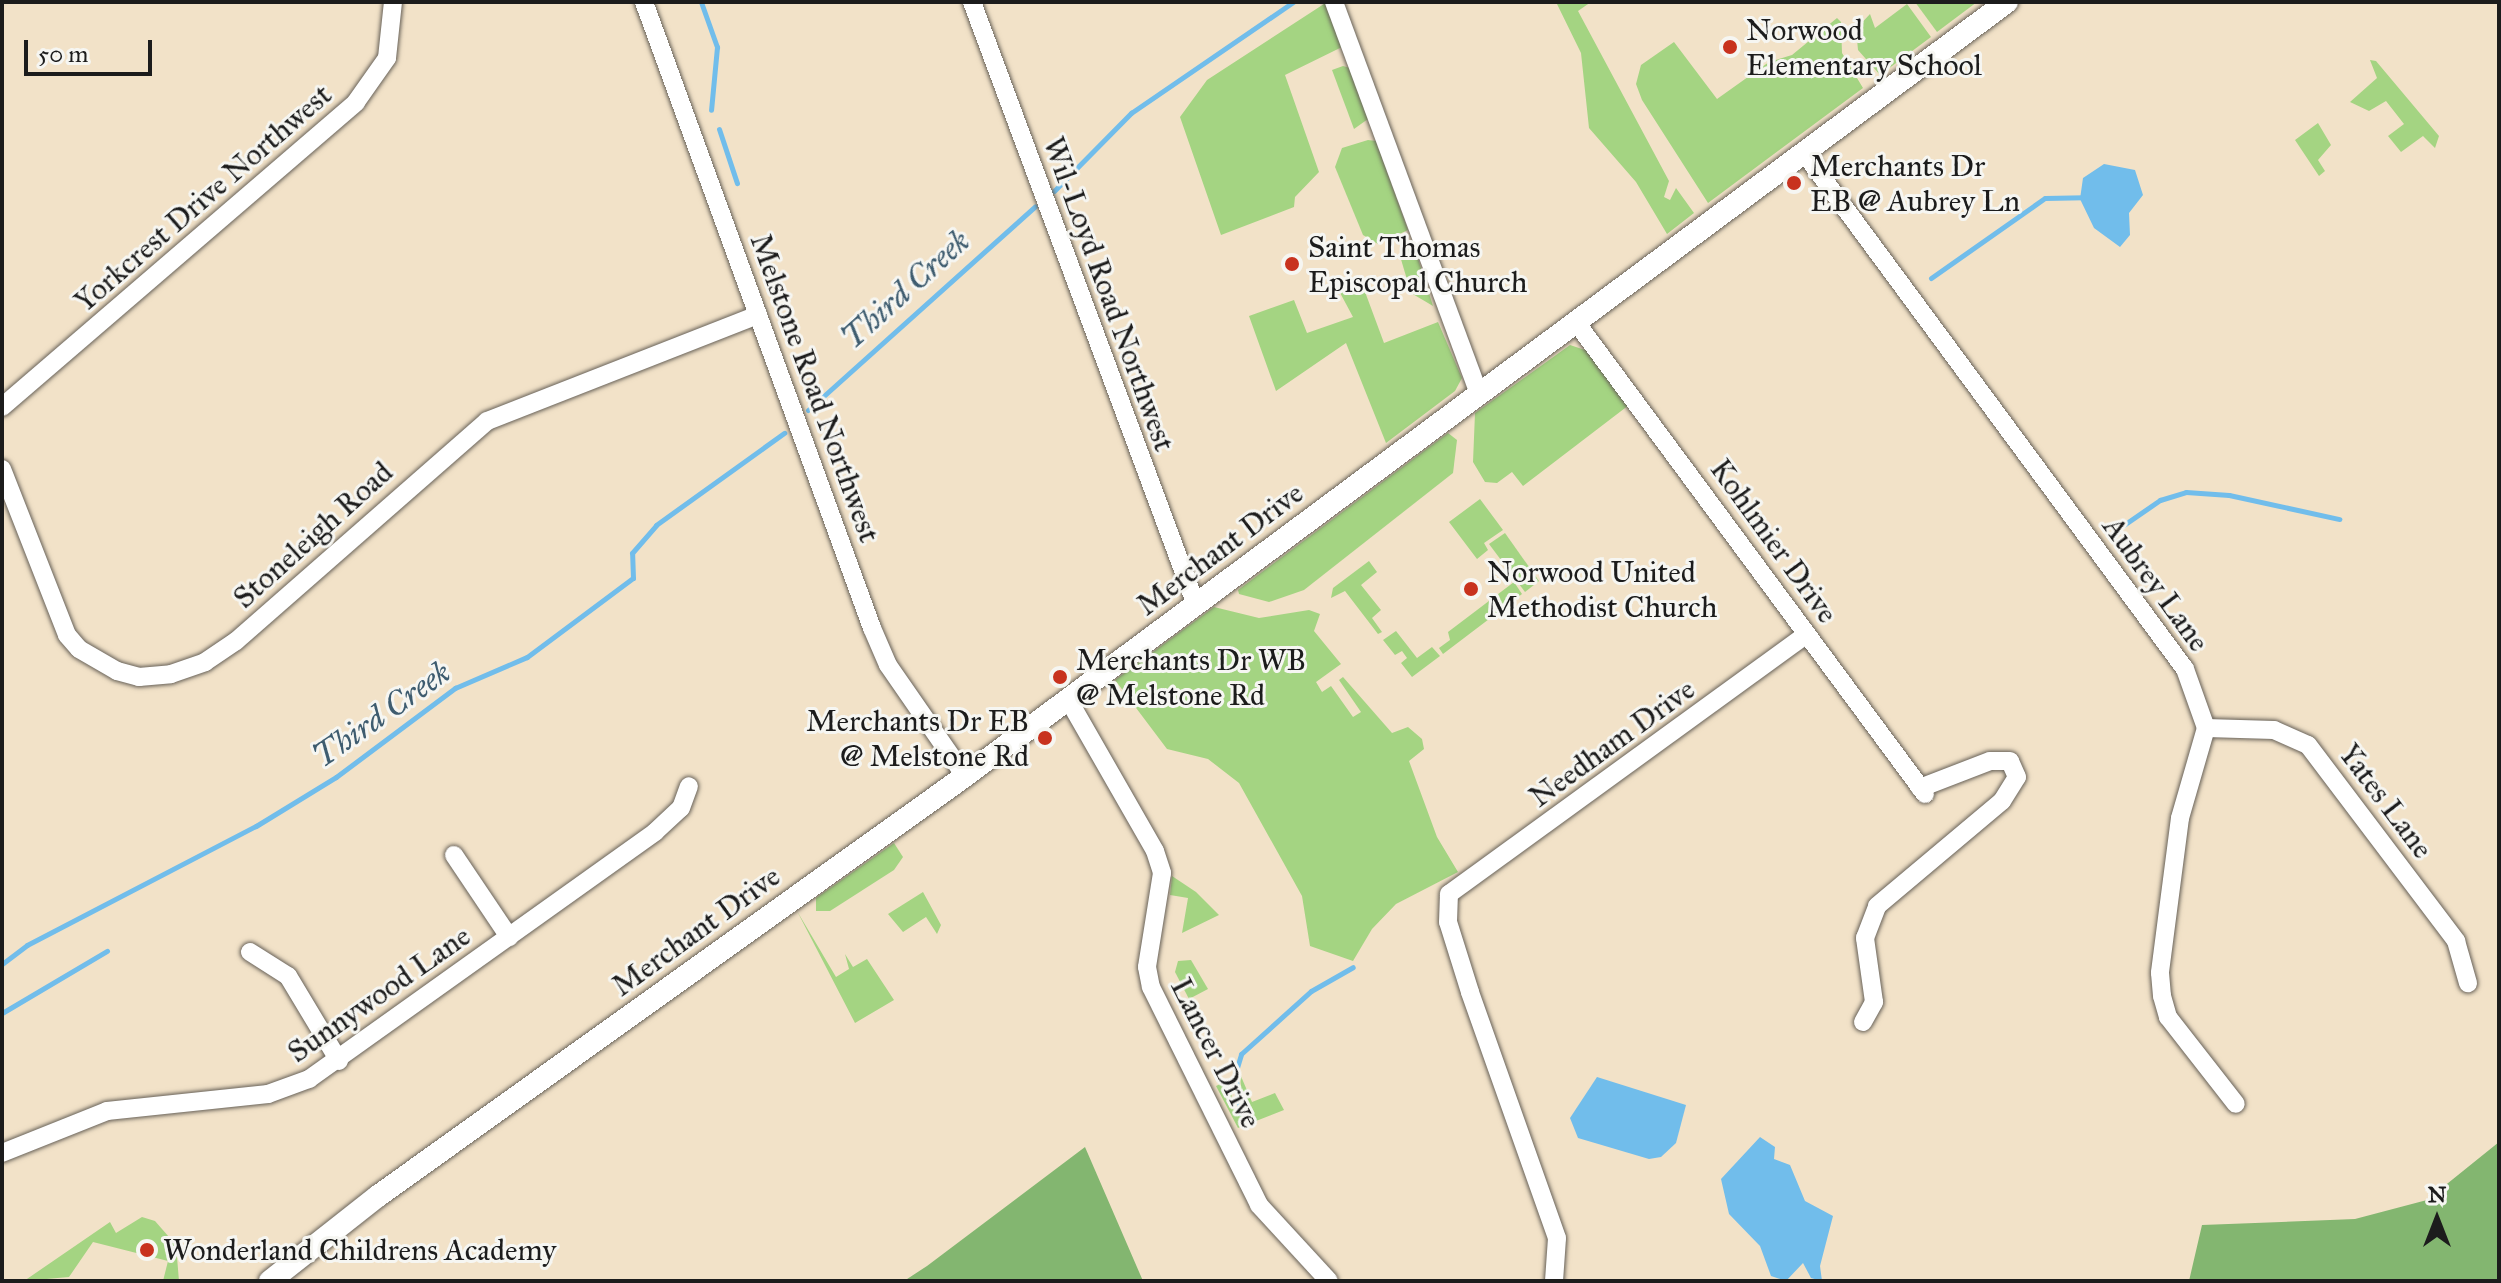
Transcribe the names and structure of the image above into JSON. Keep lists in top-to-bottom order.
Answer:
{
  "streets": {
    "main road": ["Merchant Drive"],
    "street": [
      "Yorkcrest Drive Northwest",
      "Wil-Loyd Road Northwest",
      "Melstone Road Northwest",
      "Stoneleigh Road",
      "Kohlmier Drive",
      "Aubrey Lane",
      "Needham Drive",
      "Yates Lane",
      "Sunnywood Lane",
      "Lancer Drive"
    ]
  },
  "crossings": [
    ["Wil-Loyd Road Northwest", "Merchant Drive"],
    ["Melstone Road Northwest", "Stoneleigh Road"],
    ["Melstone Road Northwest", "Merchant Drive"],
    ["Kohlmier Drive", "Merchant Drive"],
    ["Kohlmier Drive", "Needham Drive"],
    ["Merchant Drive", "Aubrey Lane"],
    ["Merchant Drive", "Lancer Drive"],
    ["Aubrey Lane", "Yates Lane"]
  ],
  "water": ["Third Creek"],
  "places": [
    "Norwood Elementary School",
    "Merchants Dr EB @ Aubrey Ln",
    "Saint Thomas Episcopal Church",
    "Norwood United Methodist Church",
    "Merchants Dr WB @ Melstone Rd",
    "Merchants Dr EB @ Melstone Rd",
    "Wonderland Childrens Academy"
  ],
  "scale_bar": "50 m",
  "north": "top"
}
